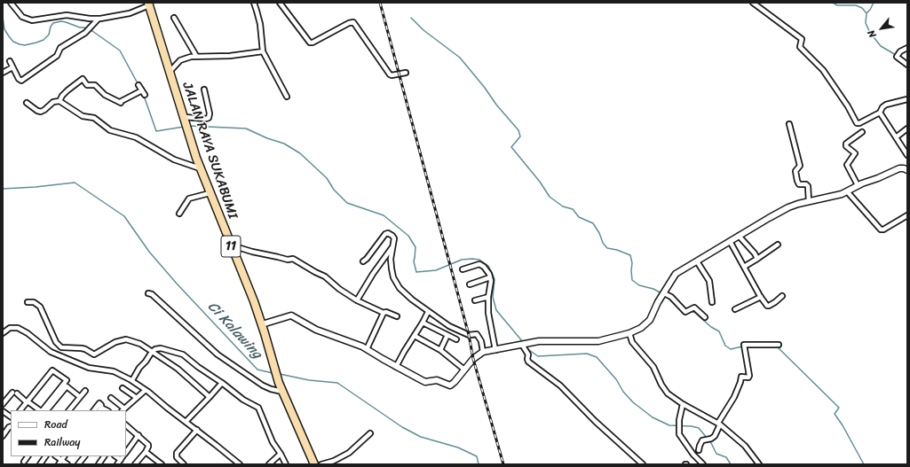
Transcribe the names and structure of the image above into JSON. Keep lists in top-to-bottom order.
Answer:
{
  "streets": {
    "highway": ["JALAN RAYA SUKABUMI", "11"]
  },
  "water": ["Ci Kalawing"],
  "legend": ["Road", "Railway"],
  "north": "bottom left"
}
